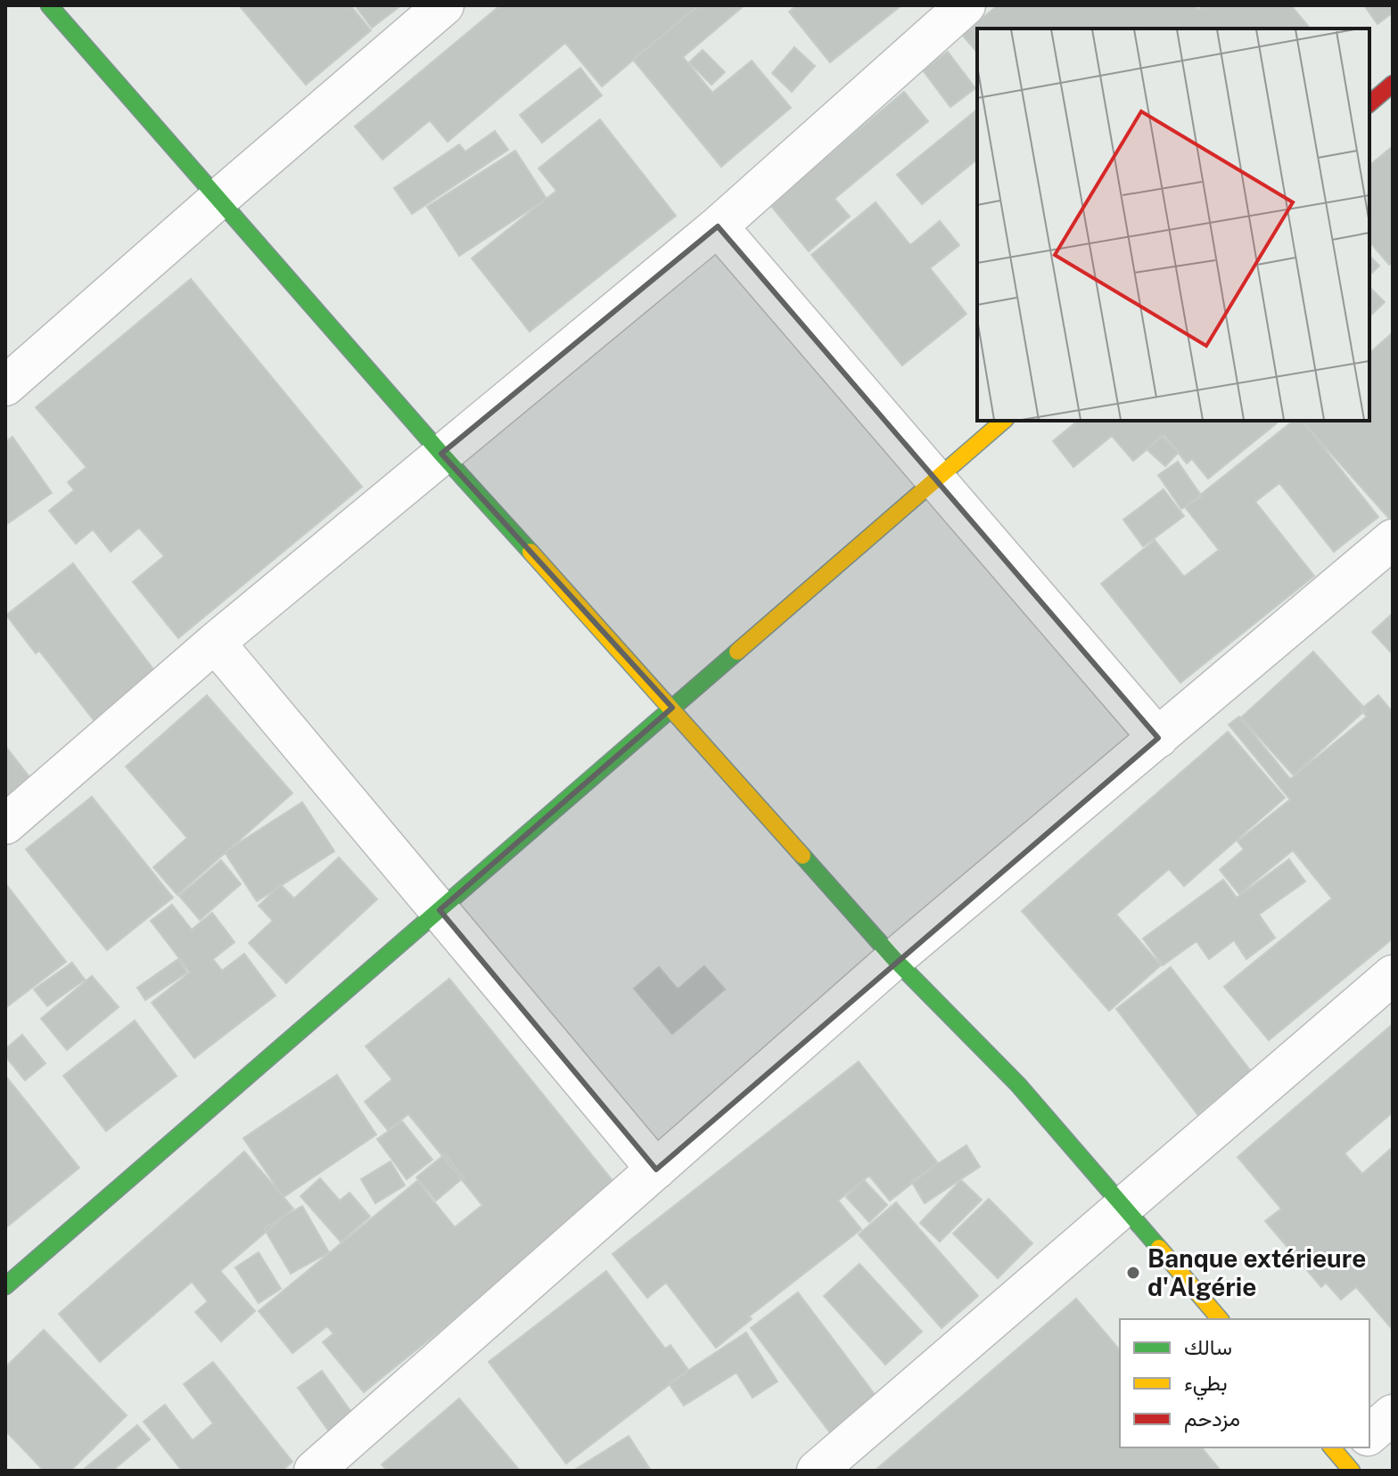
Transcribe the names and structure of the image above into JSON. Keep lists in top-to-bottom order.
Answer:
{
  "places": ["Banque extérieure d'Algérie"],
  "legend": ["سالك", "بطيء", "مزدحم"]
}
